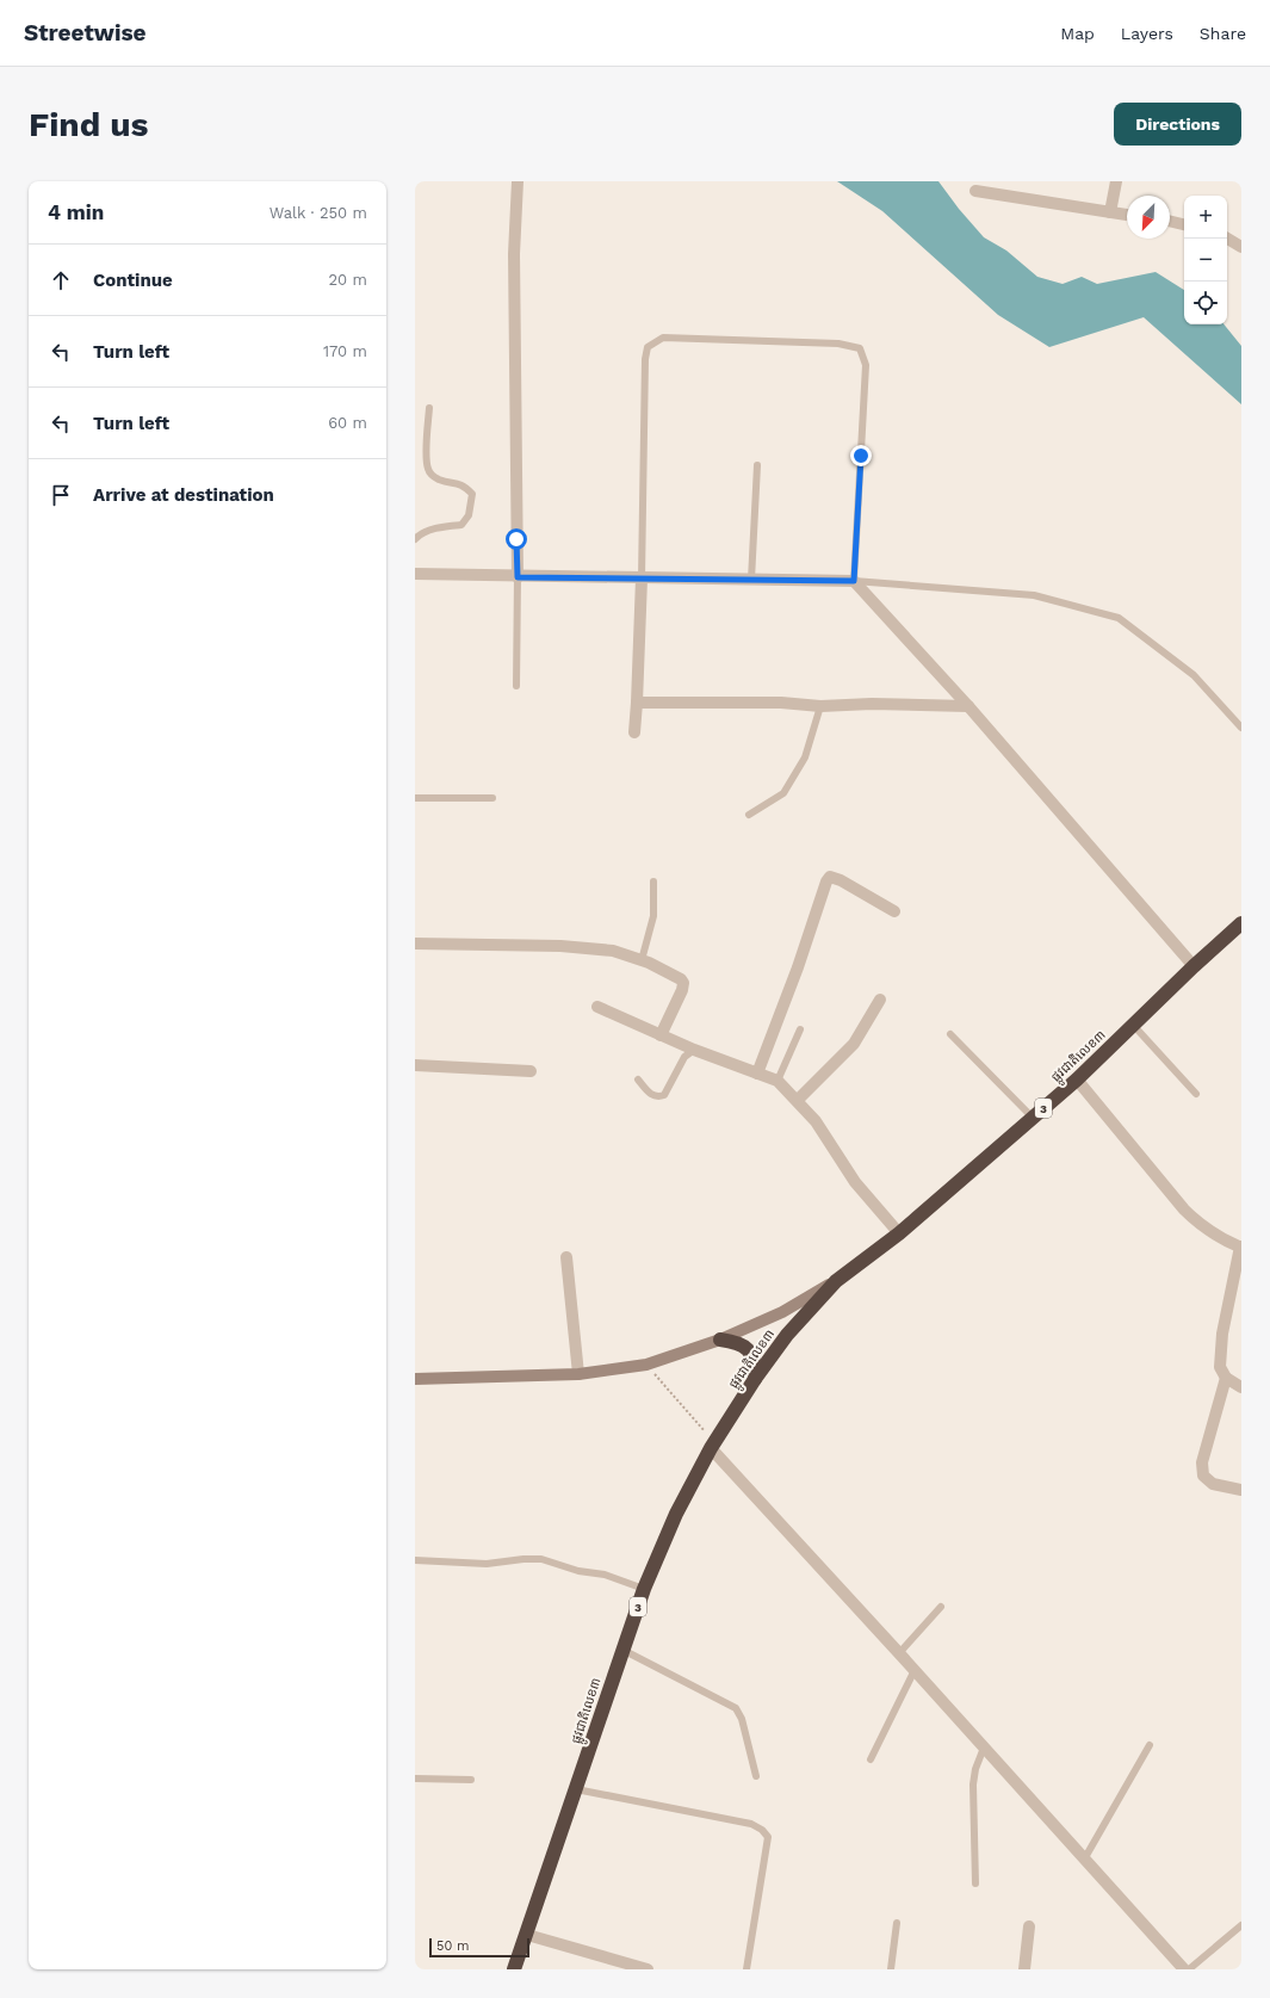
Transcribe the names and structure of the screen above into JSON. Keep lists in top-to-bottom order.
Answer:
{
  "streets": {
    "highway": ["ផ្លូវជាតិលេខ៣", "3"]
  },
  "scale_bar": "50 m",
  "north": "bottom left",
  "page": {
    "header": "Streetwise",
    "nav": ["Map", "Layers", "Share"],
    "buttons": "Directions",
    "title": "Find us",
    "heading": ["4 min", "Walk · 250 m"],
    "map_buttons": ["+", "−"],
    "list": [
      ["Continue", "20 m"],
      ["Turn left", "170 m"],
      ["Turn left", "60 m"],
      "Arrive at destination"
    ],
    "scale": "50 m"
  }
}
